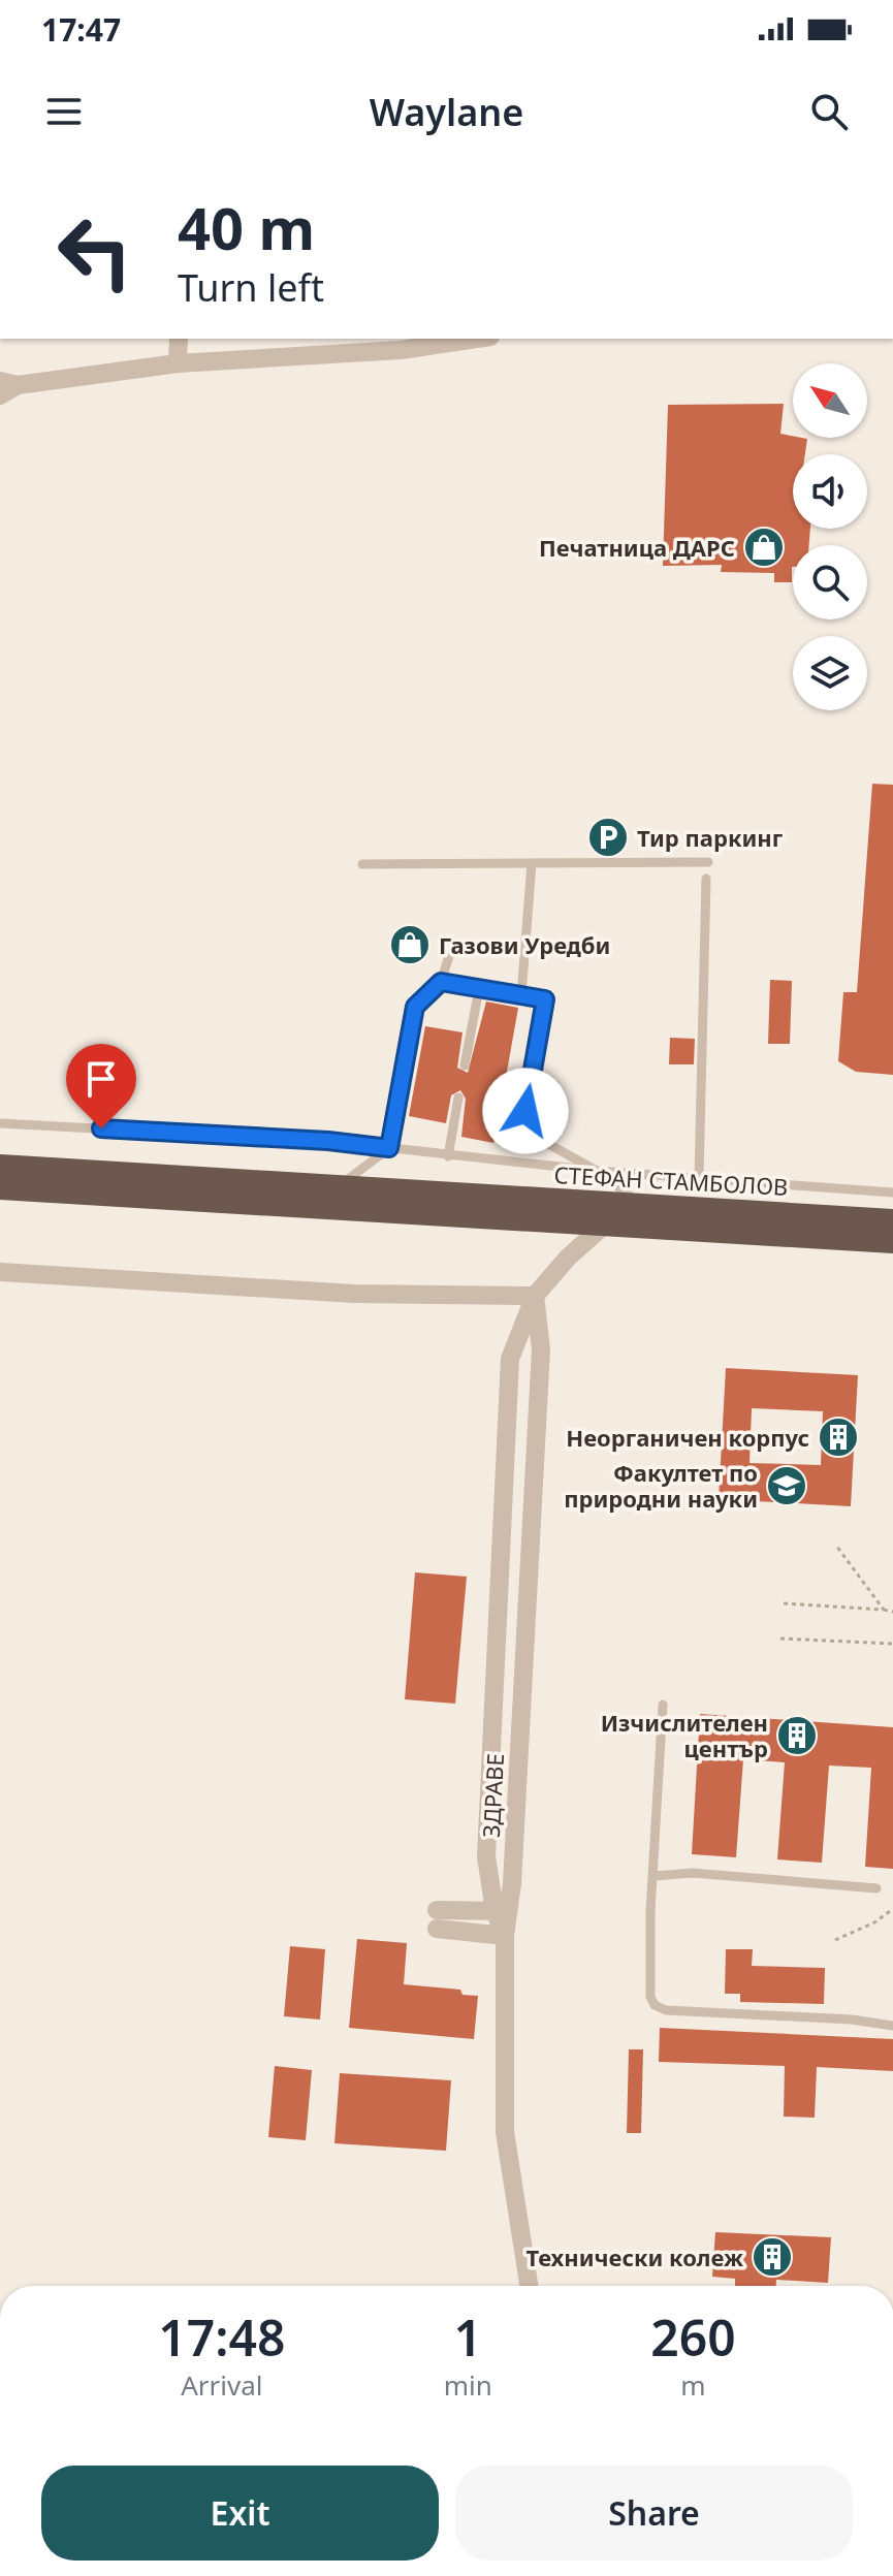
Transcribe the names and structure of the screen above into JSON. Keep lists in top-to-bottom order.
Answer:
{
  "streets": {
    "highway": ["СТЕФАН СТАМБОЛОВ"],
    "street": ["ЗДРАВЕ"]
  },
  "places": {
    "shop": ["Печатница ДАРС", "Газови Уредби"],
    "parking": ["Тир паркинг"],
    "building": ["Неорганичен корпус", "Изчислителен център", "Технически колеж"],
    "school or university": ["Факултет по природни науки"]
  },
  "north": "top left",
  "page": {
    "status": "17:47",
    "header": "Waylane",
    "turn": ["40 m", "Turn left"],
    "eta": [
      "17:48",
      "Arrival",
      "1",
      "min",
      "260",
      "m"
    ],
    "buttons": ["Exit", "Share"]
  }
}
